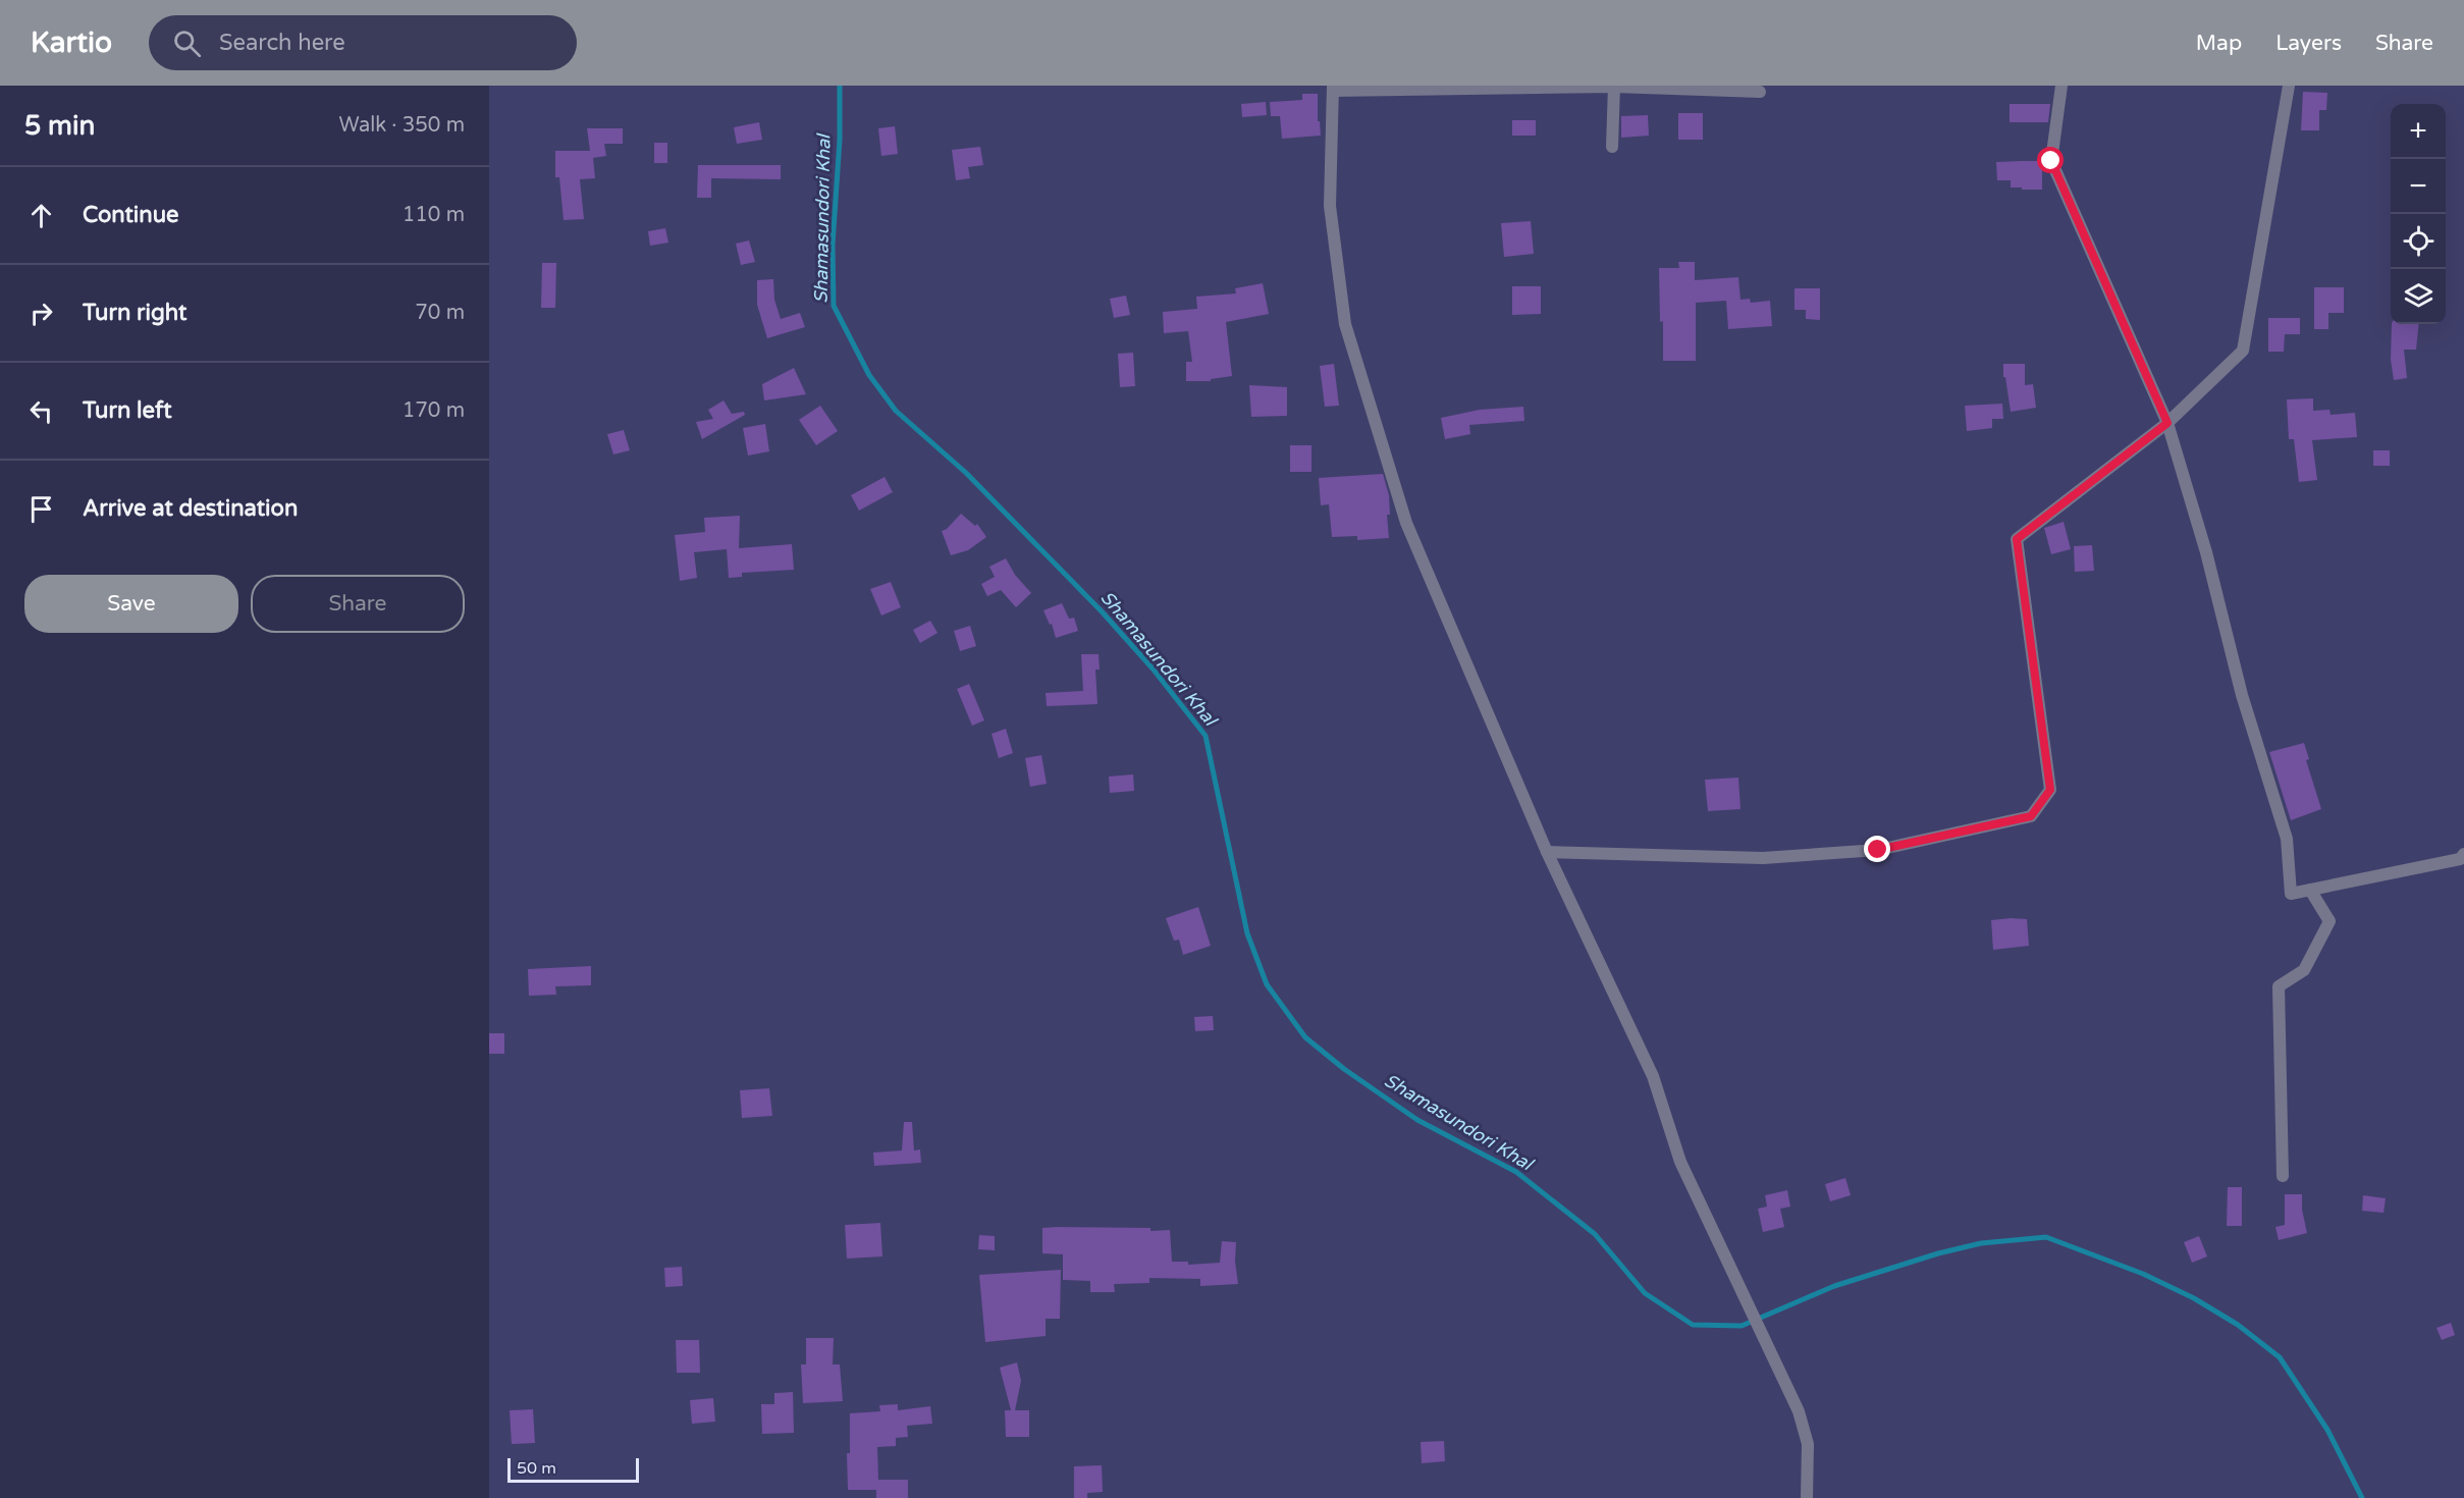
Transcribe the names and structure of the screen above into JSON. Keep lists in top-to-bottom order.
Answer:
{
  "water": ["Shamasundori Khal"],
  "scale_bar": "50 m",
  "page": {
    "header": "Kartio",
    "search": "Search here",
    "nav": ["Map", "Layers", "Share"],
    "heading": ["5 min", "Walk · 350 m"],
    "map_buttons": ["+", "−"],
    "list": [
      ["Continue", "110 m"],
      ["Turn right", "70 m"],
      ["Turn left", "170 m"],
      "Arrive at destination"
    ],
    "buttons": ["Save", "Share"],
    "scale": "50 m"
  }
}
